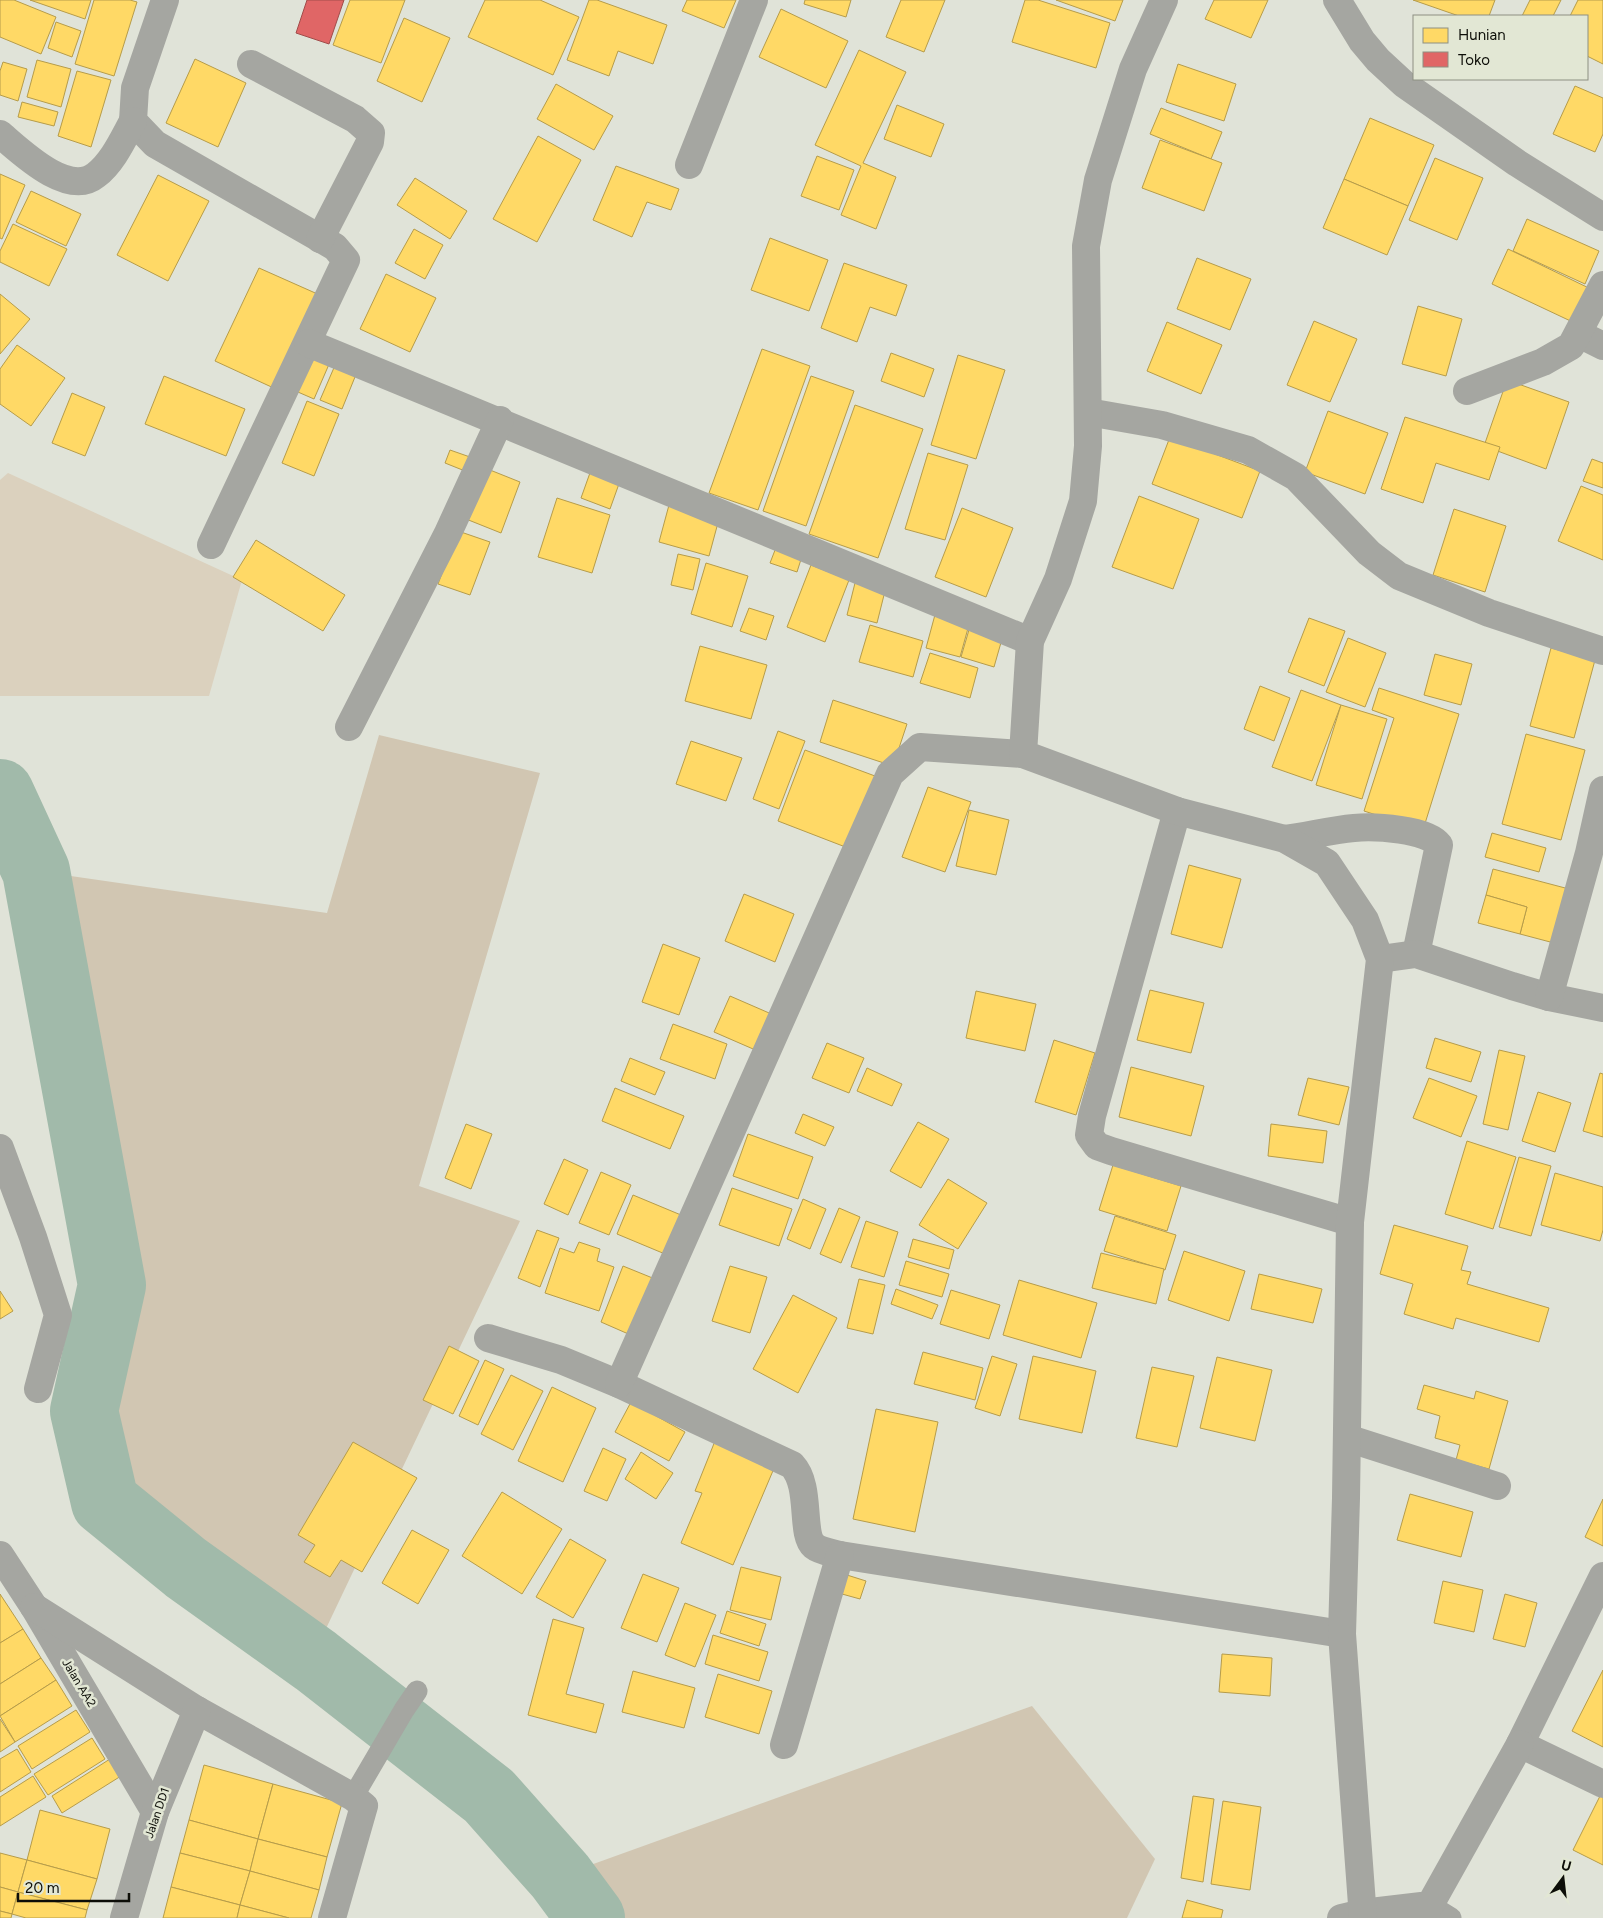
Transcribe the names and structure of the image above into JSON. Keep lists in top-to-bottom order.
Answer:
{
  "streets": {
    "street": ["Jalan AA2", "Jalan DD1"]
  },
  "crossings": [
    ["Jalan AA2", "Jalan DD1"]
  ],
  "legend": ["Hunian", "Toko"],
  "scale_bar": "20 m",
  "north": "top"
}
